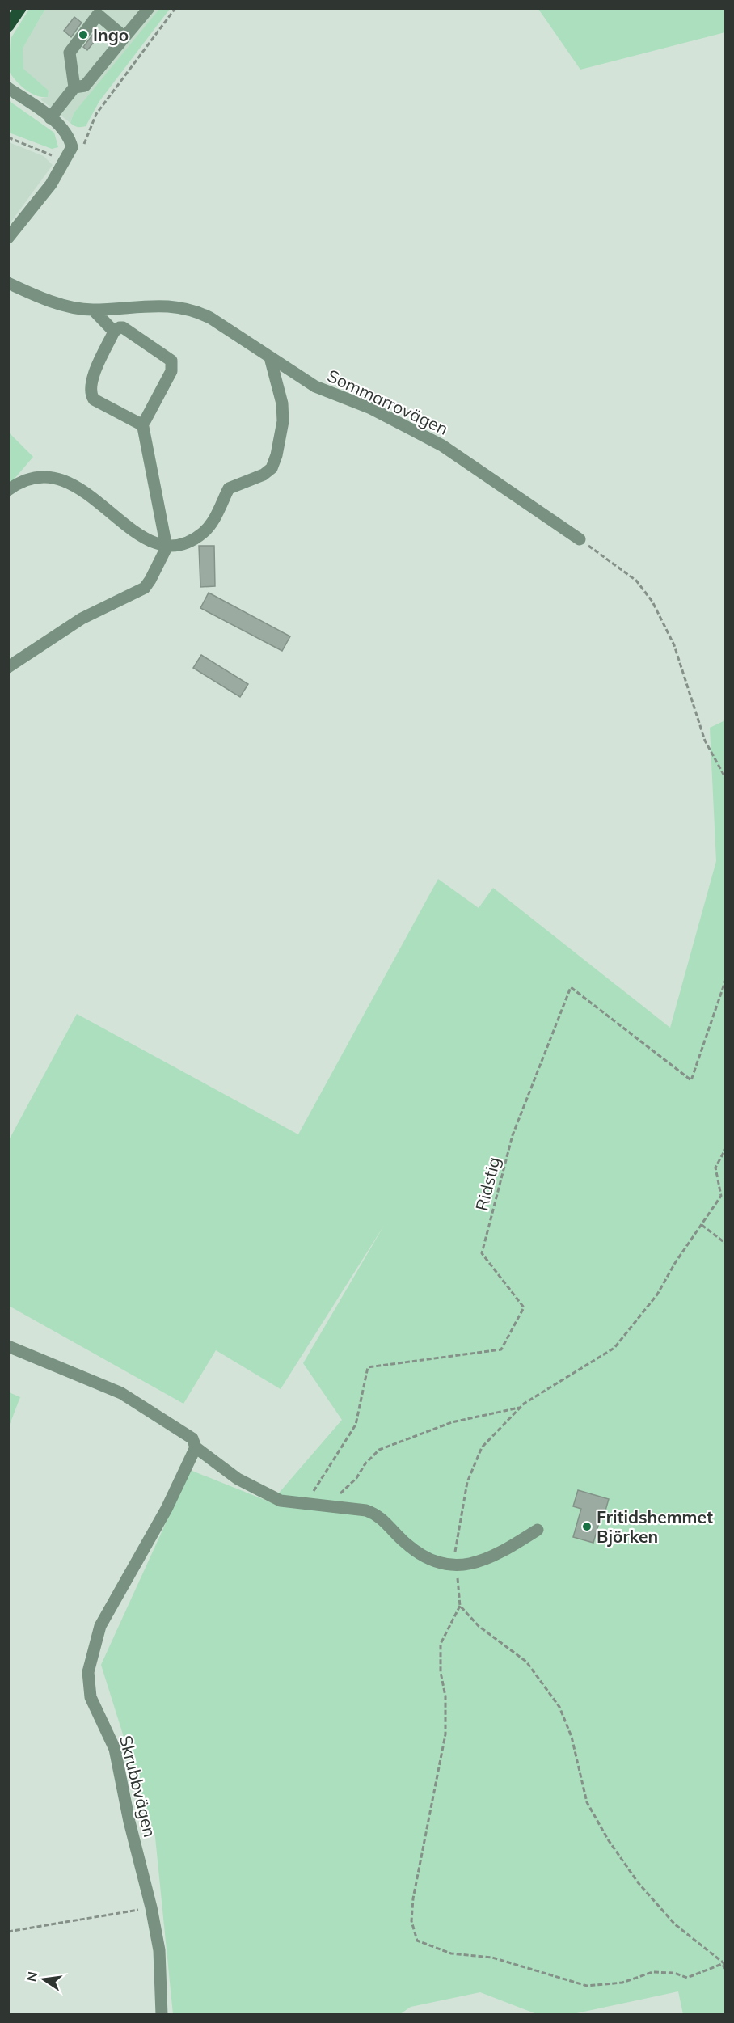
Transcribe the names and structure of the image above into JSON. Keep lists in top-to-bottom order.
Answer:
{
  "streets": {
    "street": ["Sommarrovägen", "Skrubbvägen"],
    "path": ["Ridstig"]
  },
  "places": ["Ingo", "Fritidshemmet Björken"],
  "north": "left"
}
